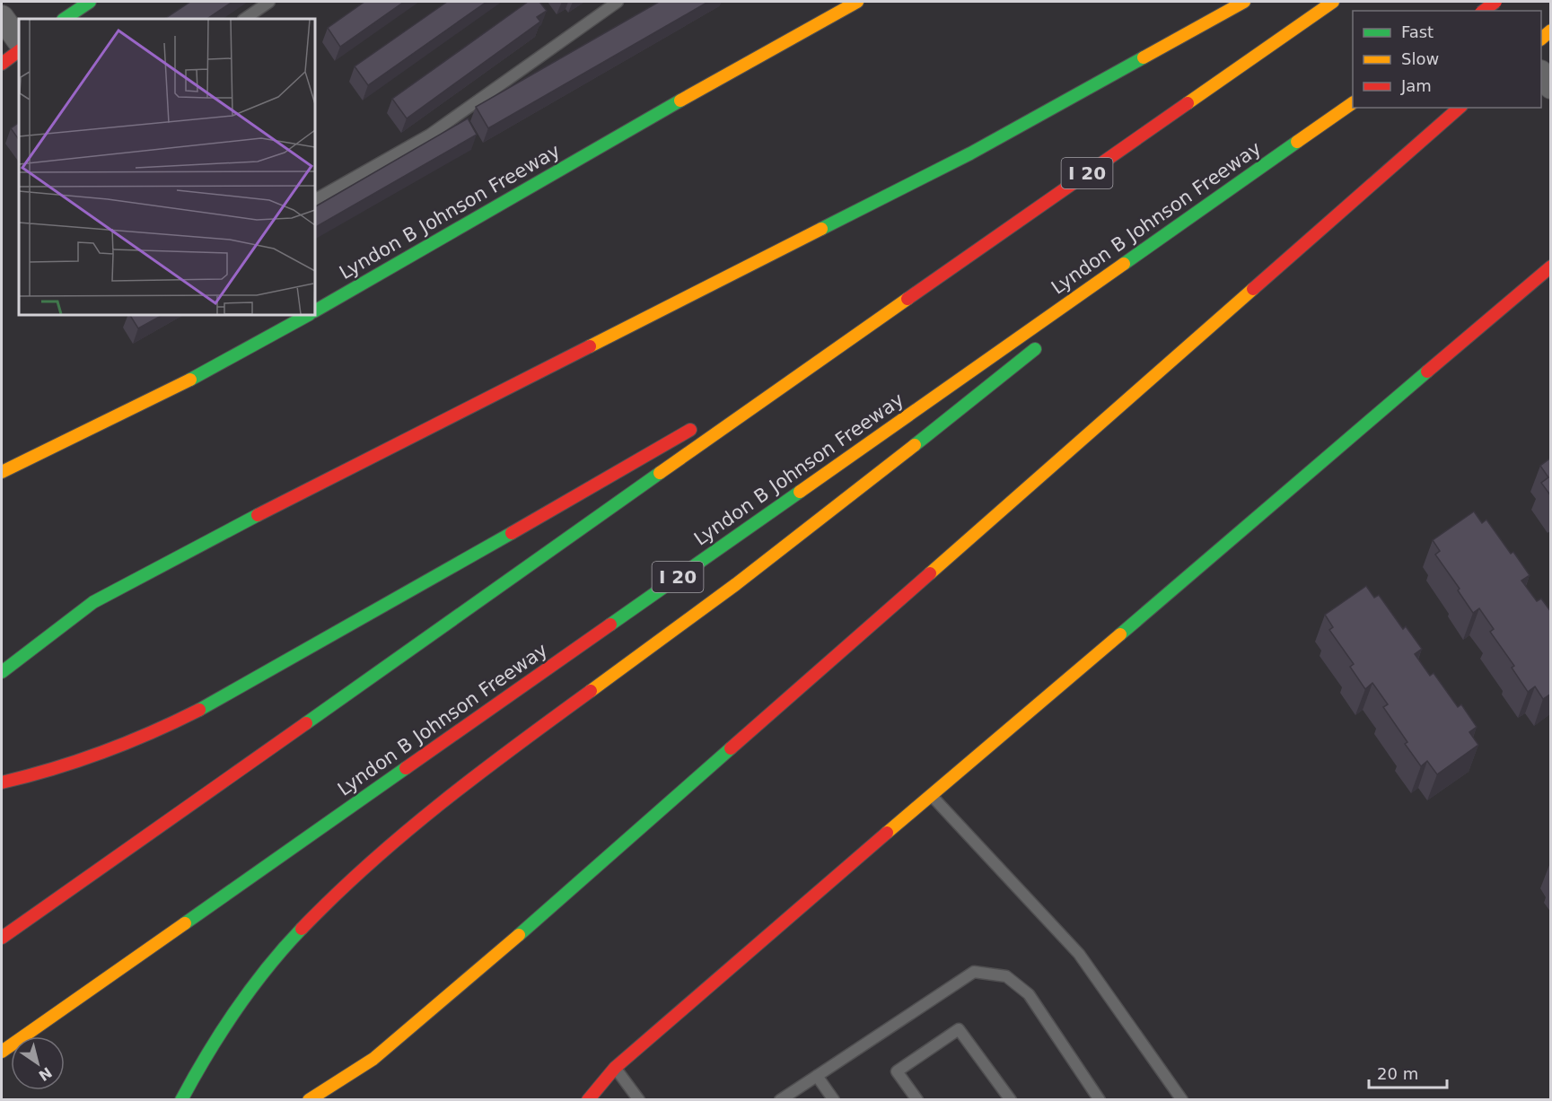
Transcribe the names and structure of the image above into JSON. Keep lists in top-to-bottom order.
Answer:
{
  "streets": {
    "main road": ["I 20", "Lyndon B Johnson Freeway"]
  },
  "legend": ["Fast", "Slow", "Jam"],
  "scale_bar": "20 m",
  "north": "bottom right"
}
